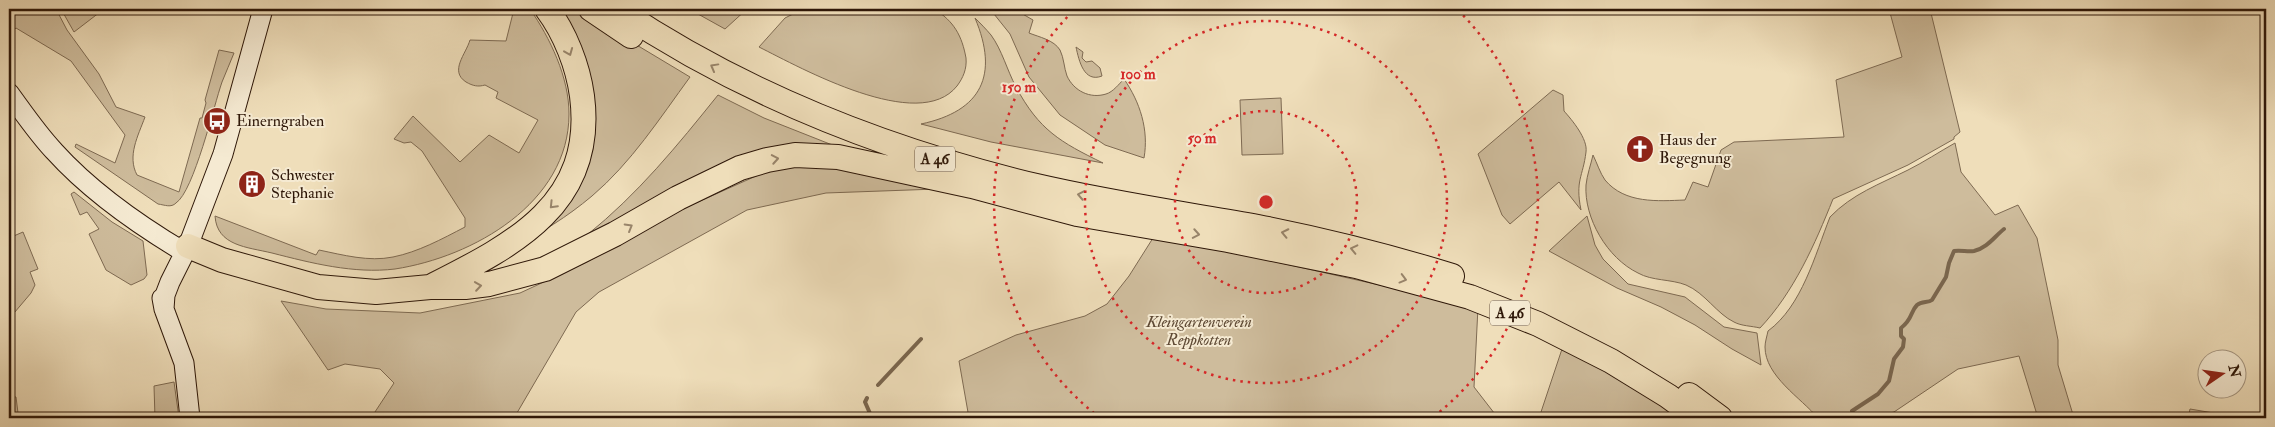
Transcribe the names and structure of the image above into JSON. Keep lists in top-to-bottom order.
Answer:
{
  "streets": {
    "highway": ["A 46"]
  },
  "parks": ["Kleingartenverein Reppkotten"],
  "places": {
    "bus stop": ["Einerngraben"],
    "church": ["Haus der Begegnung"],
    "building": ["Schwester Stephanie"]
  },
  "north": "right",
  "rings": ["100 m", "150 m", "50 m"]
}
